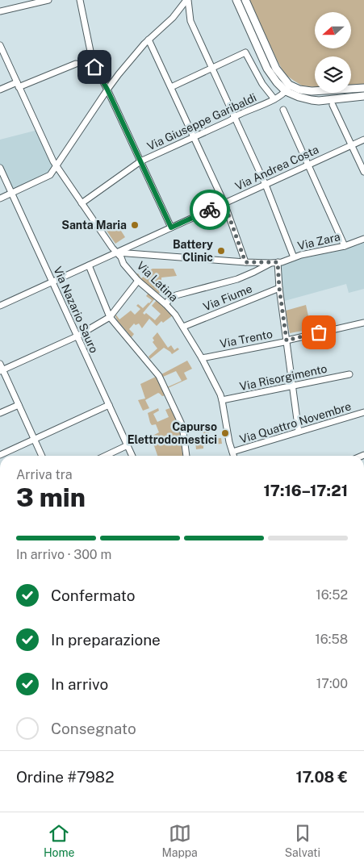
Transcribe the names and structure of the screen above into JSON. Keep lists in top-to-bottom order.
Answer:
{
  "streets": {
    "street": [
      "Via Giuseppe Garibaldi",
      "Via Andrea Costa",
      "Via Zara",
      "Via Latina",
      "Via Fiume",
      "Via Nazario Sauro",
      "Via Trento",
      "Via Risorgimento",
      "Via Quattro Novembre"
    ]
  },
  "crossings": [
    ["Via Giuseppe Garibaldi", "Via Latina"],
    ["Via Andrea Costa", "Via Latina"],
    ["Via Andrea Costa", "Via Nazario Sauro"],
    ["Via Latina", "Via Fiume"],
    ["Via Latina", "Via Trento"],
    ["Via Latina", "Via Risorgimento"],
    ["Via Latina", "Via Quattro Novembre"]
  ],
  "places": ["Santa Maria", "Battery Clinic", "Capurso Elettrodomestici"],
  "north": "left",
  "page": {
    "heading": ["3 min", "Arriva tra", "17:16–17:21"],
    "panel": ["Ordine #7982", "17.08 €"],
    "bar": "In arrivo · 300 m",
    "list": [
      ["Confermato", "16:52"],
      ["In preparazione", "16:58"],
      ["In arrivo", "17:00"],
      "Consegnato"
    ],
    "tabs": ["Home", "Mappa", "Salvati"]
  }
}
